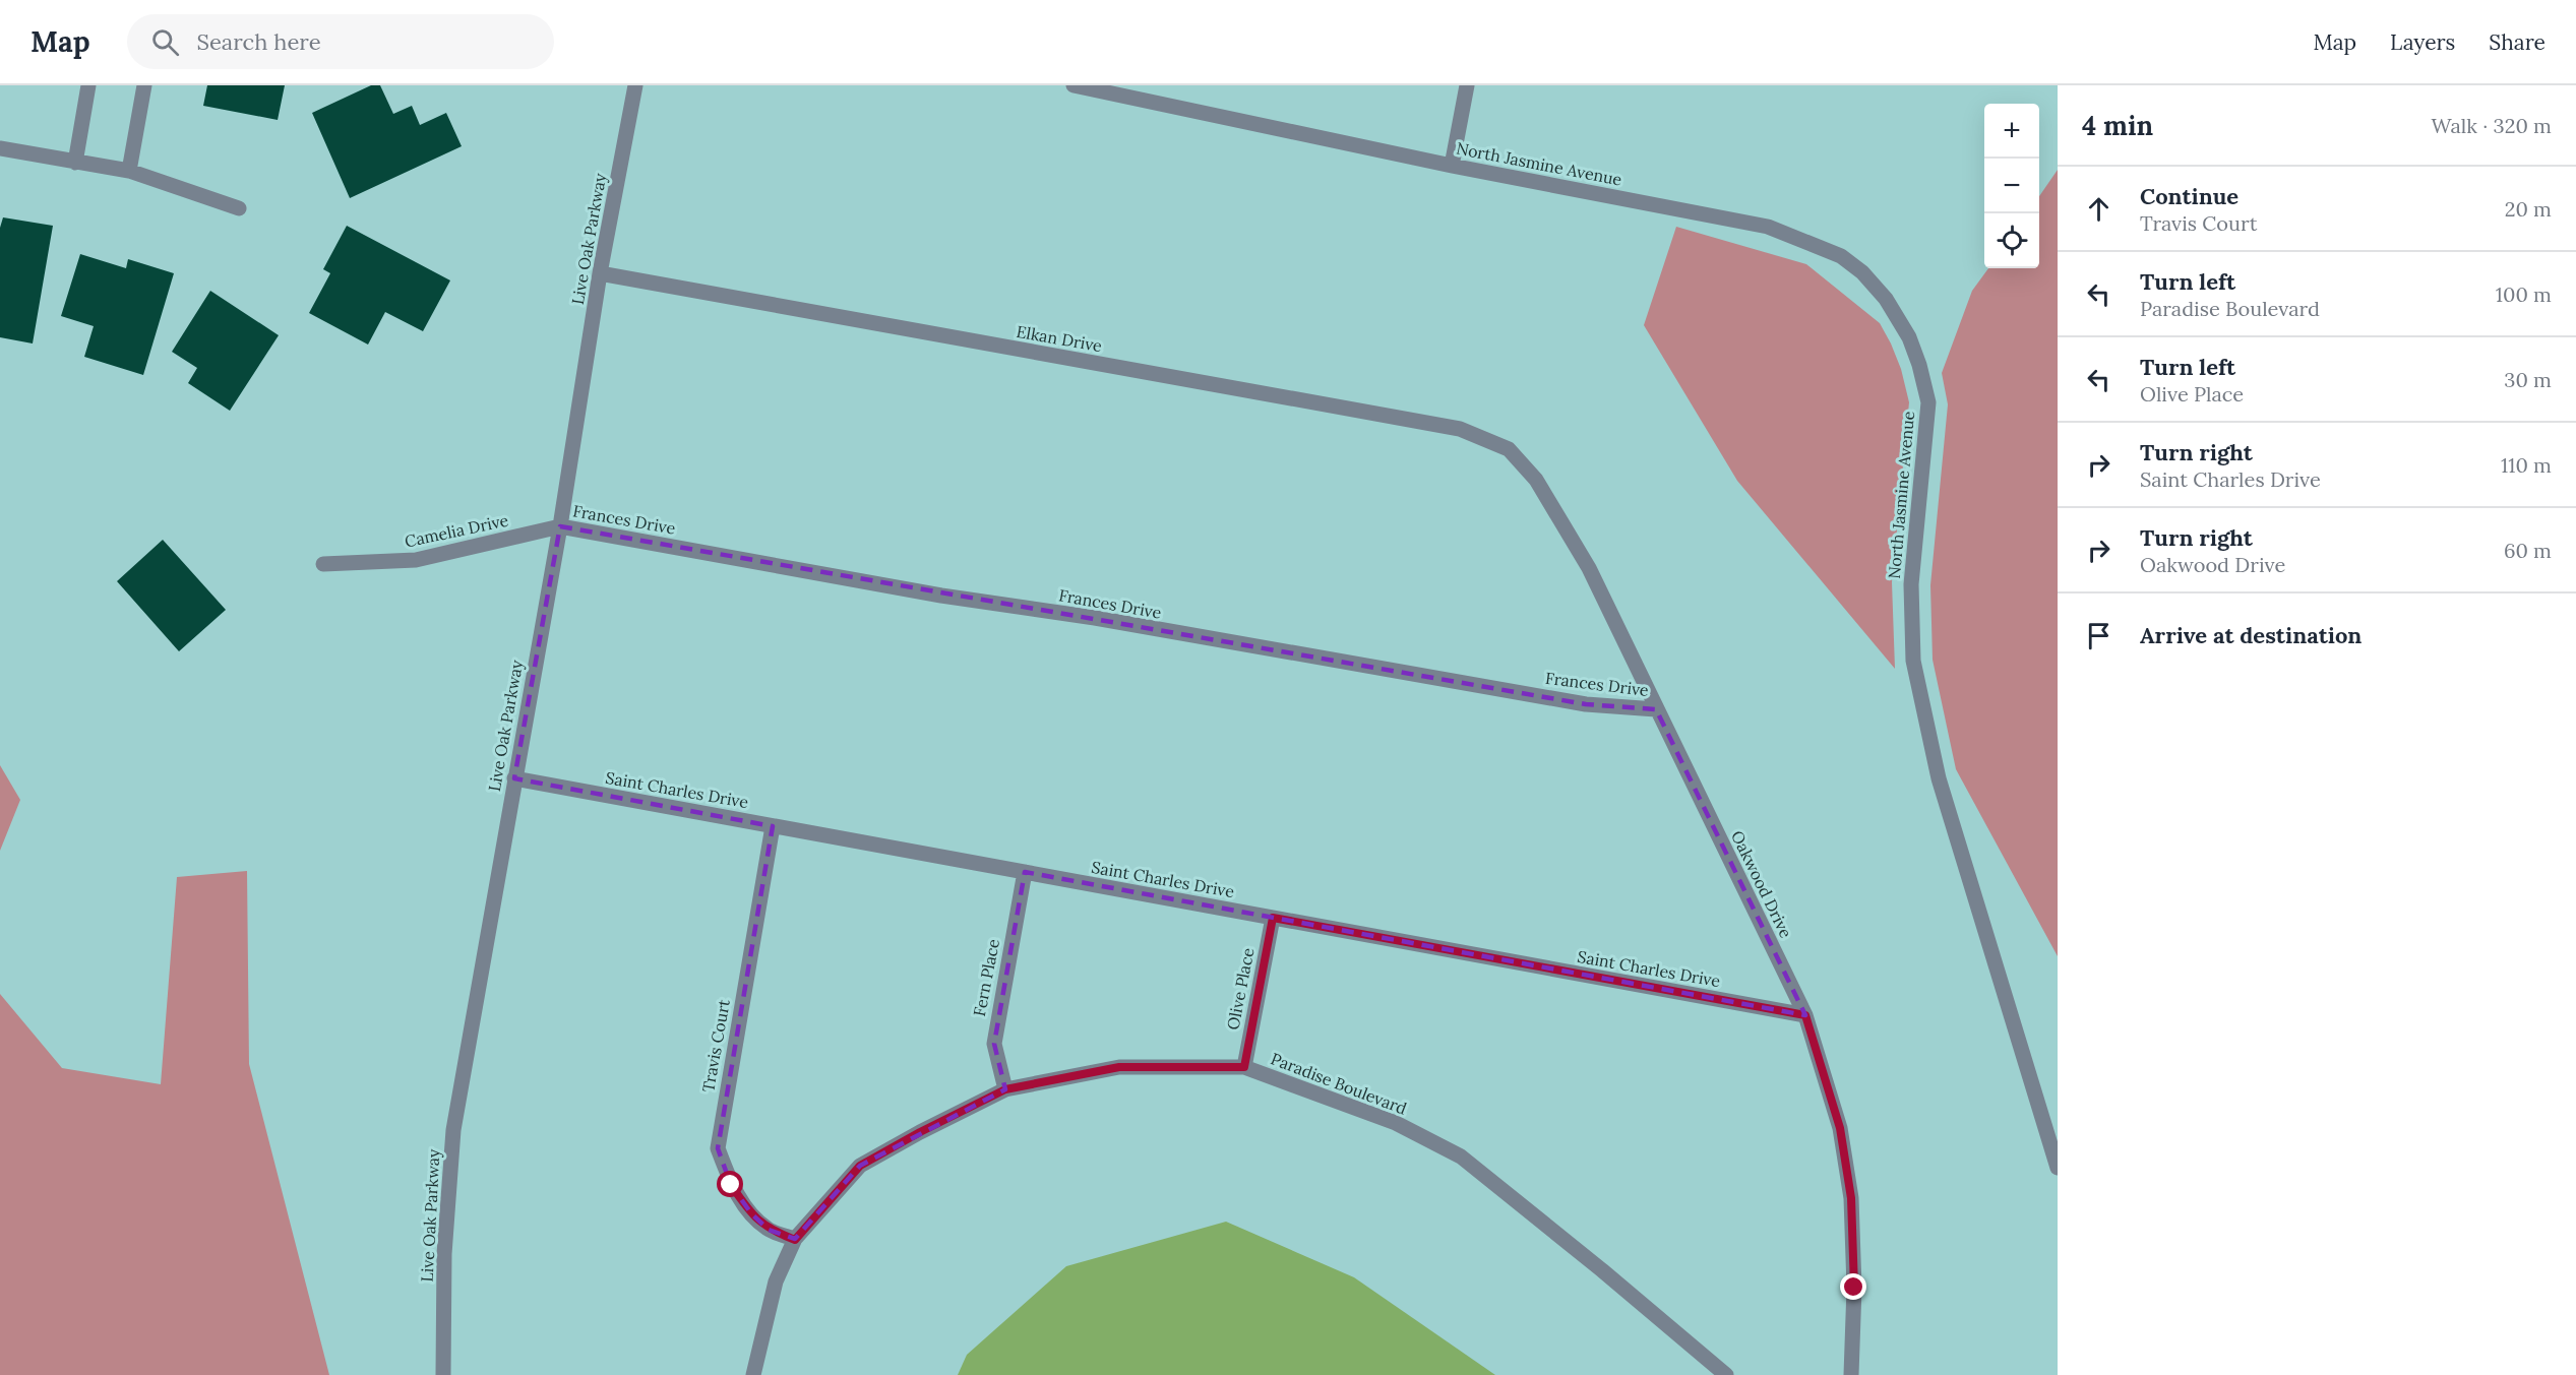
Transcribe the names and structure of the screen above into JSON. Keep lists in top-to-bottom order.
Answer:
{
  "streets": {
    "street": [
      "North Jasmine Avenue",
      "Live Oak Parkway",
      "Elkan Drive",
      "Frances Drive",
      "Camelia Drive",
      "Saint Charles Drive",
      "Oakwood Drive",
      "Fern Place",
      "Olive Place",
      "Travis Court",
      "Paradise Boulevard"
    ]
  },
  "crossings": [
    ["Live Oak Parkway", "Elkan Drive"],
    ["Live Oak Parkway", "Frances Drive"],
    ["Live Oak Parkway", "Camelia Drive"],
    ["Live Oak Parkway", "Saint Charles Drive"],
    ["Elkan Drive", "Oakwood Drive"],
    ["Frances Drive", "Camelia Drive"],
    ["Frances Drive", "Oakwood Drive"],
    ["Saint Charles Drive", "Oakwood Drive"],
    ["Saint Charles Drive", "Fern Place"],
    ["Saint Charles Drive", "Olive Place"],
    ["Saint Charles Drive", "Travis Court"],
    ["Fern Place", "Paradise Boulevard"],
    ["Olive Place", "Paradise Boulevard"],
    ["Travis Court", "Paradise Boulevard"]
  ],
  "page": {
    "header": "Map",
    "search": "Search here",
    "nav": ["Map", "Layers", "Share"],
    "heading": ["4 min", "Walk · 320 m"],
    "map_buttons": ["+", "−"],
    "list": [
      ["Continue", "Travis Court", "20 m"],
      ["Turn left", "Paradise Boulevard", "100 m"],
      ["Turn left", "Olive Place", "30 m"],
      ["Turn right", "Saint Charles Drive", "110 m"],
      ["Turn right", "Oakwood Drive", "60 m"],
      "Arrive at destination"
    ]
  }
}
